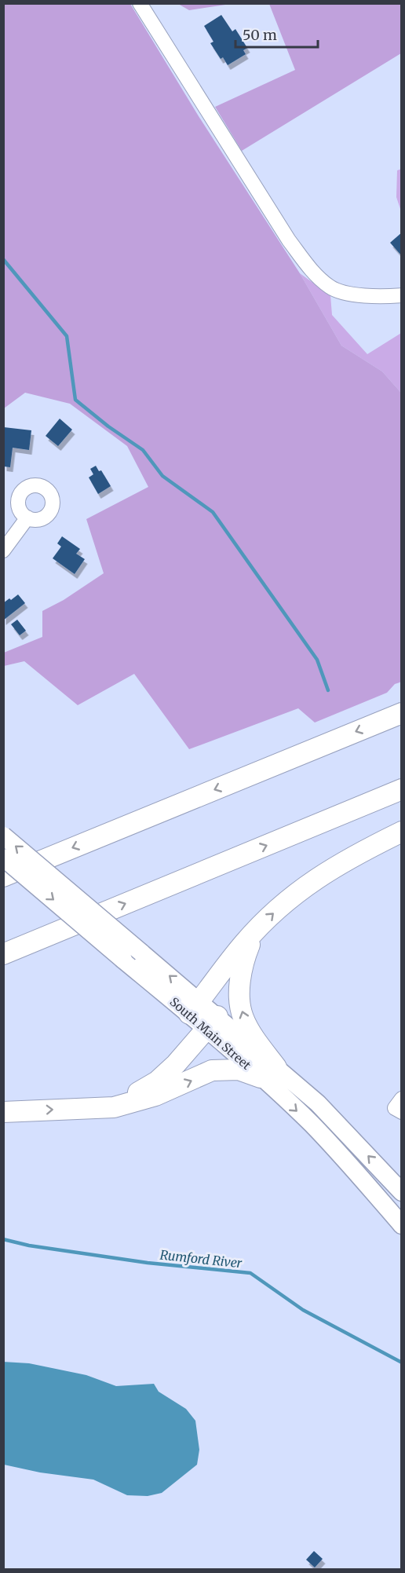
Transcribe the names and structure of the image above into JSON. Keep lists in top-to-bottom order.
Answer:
{
  "streets": {
    "main road": ["South Main Street"]
  },
  "water": ["Rumford River"],
  "scale_bar": "50 m"
}
